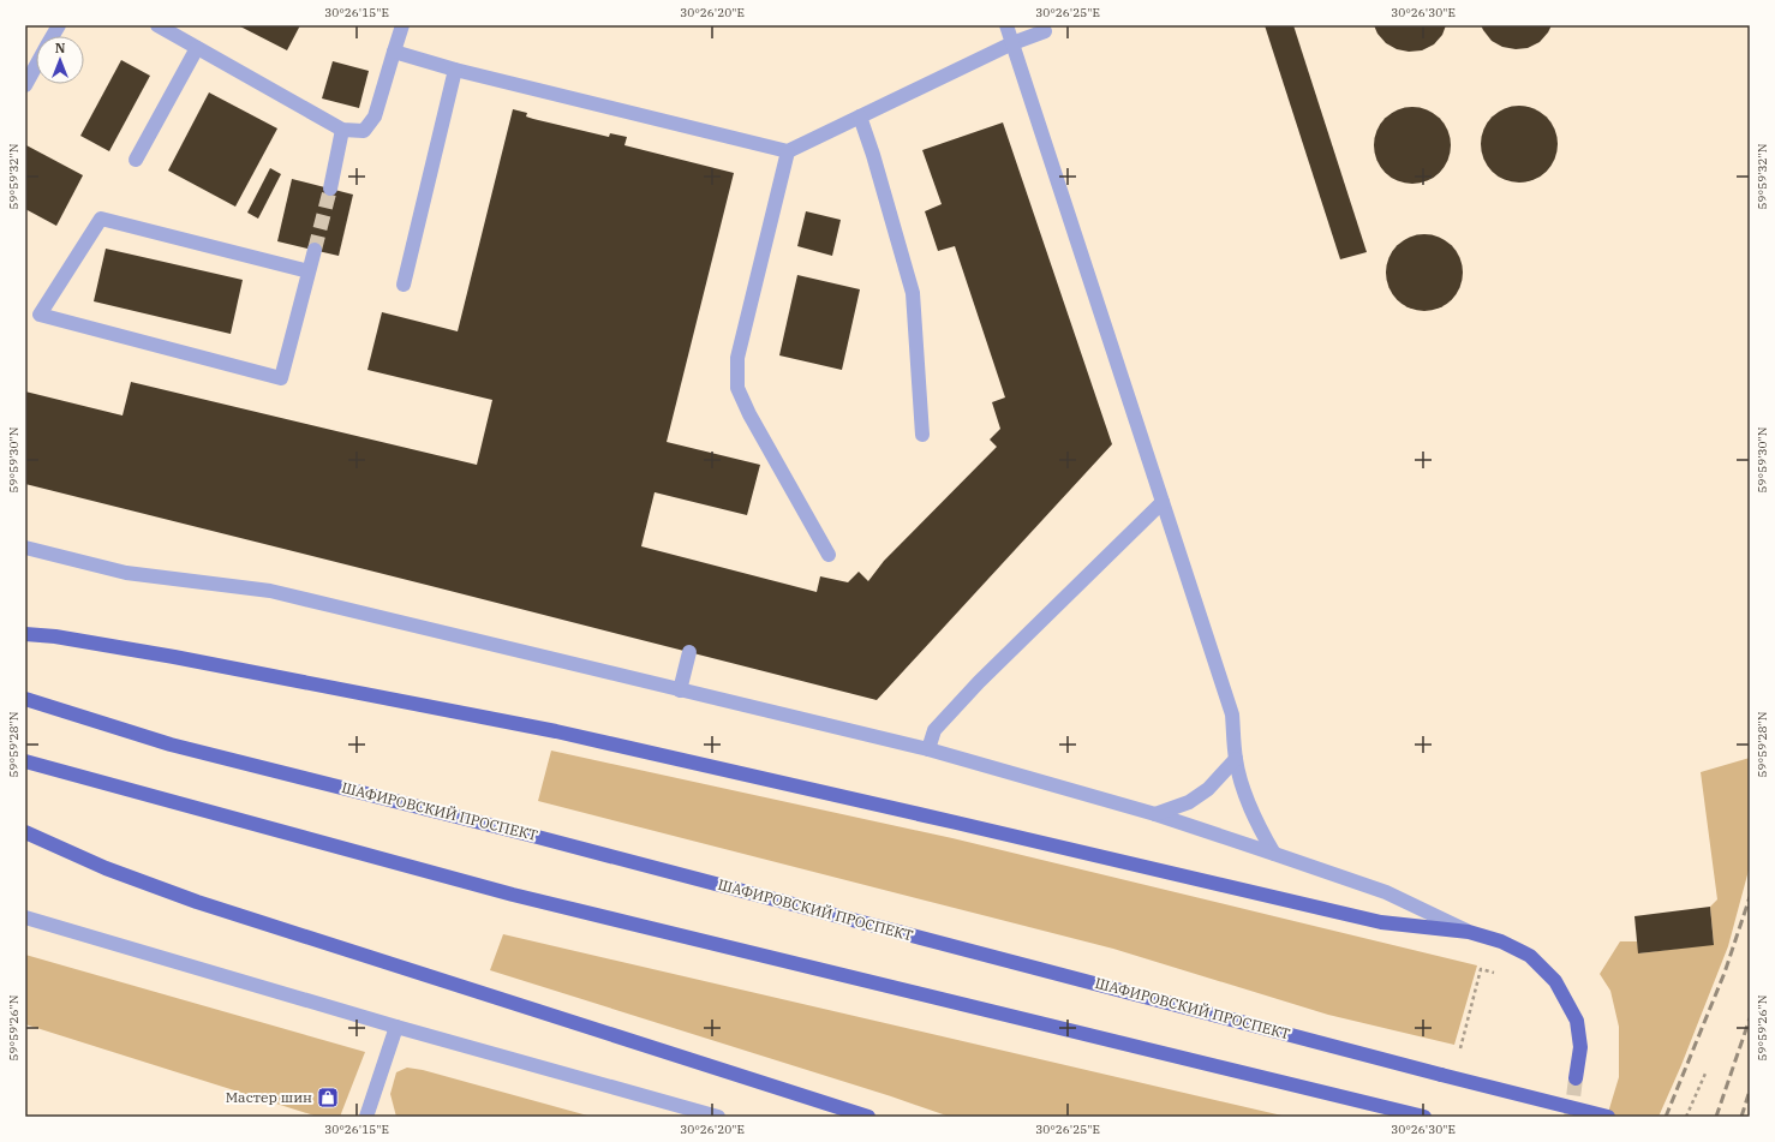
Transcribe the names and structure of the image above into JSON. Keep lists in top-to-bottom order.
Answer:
{
  "streets": {
    "main road": ["ШАФИРОВСКИЙ ПРОСПЕКТ"]
  },
  "places": {
    "shop": ["Мастер шин"]
  },
  "north": "top",
  "coordinates": [
    "30°26'15\"E",
    "30°26'20\"E",
    "30°26'25\"E",
    "30°26'30\"E",
    "59°59'32\"N",
    "59°59'30\"N",
    "59°59'28\"N",
    "59°59'26\"N"
  ]
}
